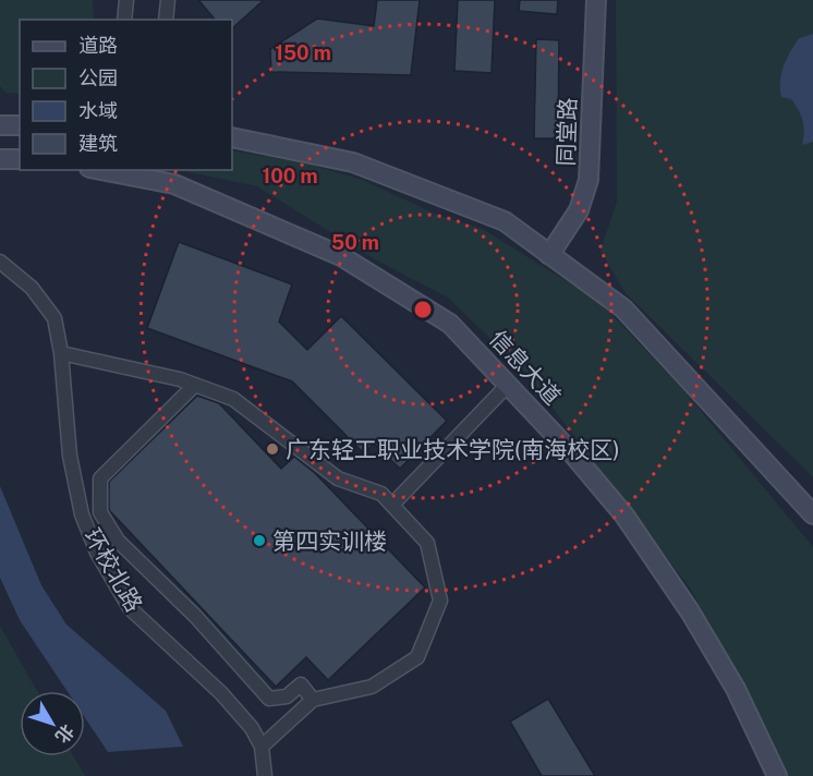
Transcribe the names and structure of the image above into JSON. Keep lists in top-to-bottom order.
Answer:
{
  "streets": {
    "main road": ["同堂路", "信息大道"],
    "street": ["环校北路"]
  },
  "places": ["广东轻工职业技术学院(南海校区)", "第四实训楼"],
  "legend": [
    "道路",
    "公园",
    "水域",
    "建筑"
  ],
  "north": "bottom right",
  "rings": ["150 m", "100 m", "50 m"]
}
